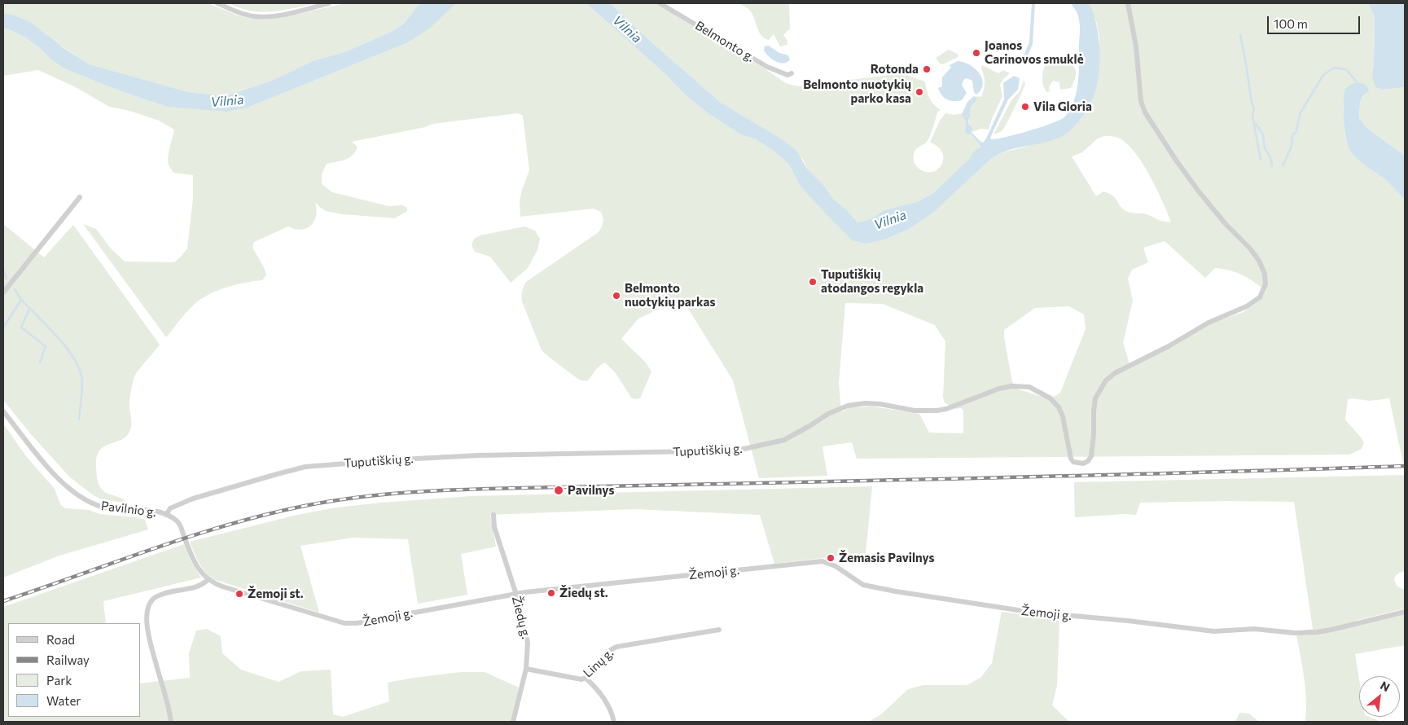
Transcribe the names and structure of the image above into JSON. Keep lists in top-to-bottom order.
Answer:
{
  "streets": {
    "street": [
      "Belmonto g.",
      "Tuputiškių g.",
      "Pavilnio g.",
      "Žemoji g.",
      "Žiedų g.",
      "Linų g."
    ]
  },
  "crossings": [
    ["Tuputiškių g.", "Pavilnio g."],
    ["Pavilnio g.", "Žemoji g."],
    ["Žemoji g.", "Žiedų g."],
    ["Žiedų g.", "Linų g."]
  ],
  "water": ["Vilnia"],
  "places": [
    "Joanos Carinovos smuklė",
    "Rotonda",
    "Belmonto nuotykių parko kasa",
    "Vila Gloria",
    "Tuputiškių atodangos regykla",
    "Belmonto nuotykių parkas",
    "Pavilnys",
    "Žemasis Pavilnys",
    "Žiedų st.",
    "Žemoji st."
  ],
  "legend": [
    "Road",
    "Railway",
    "Park",
    "Water"
  ],
  "scale_bar": "100 m",
  "north": "top right"
}
